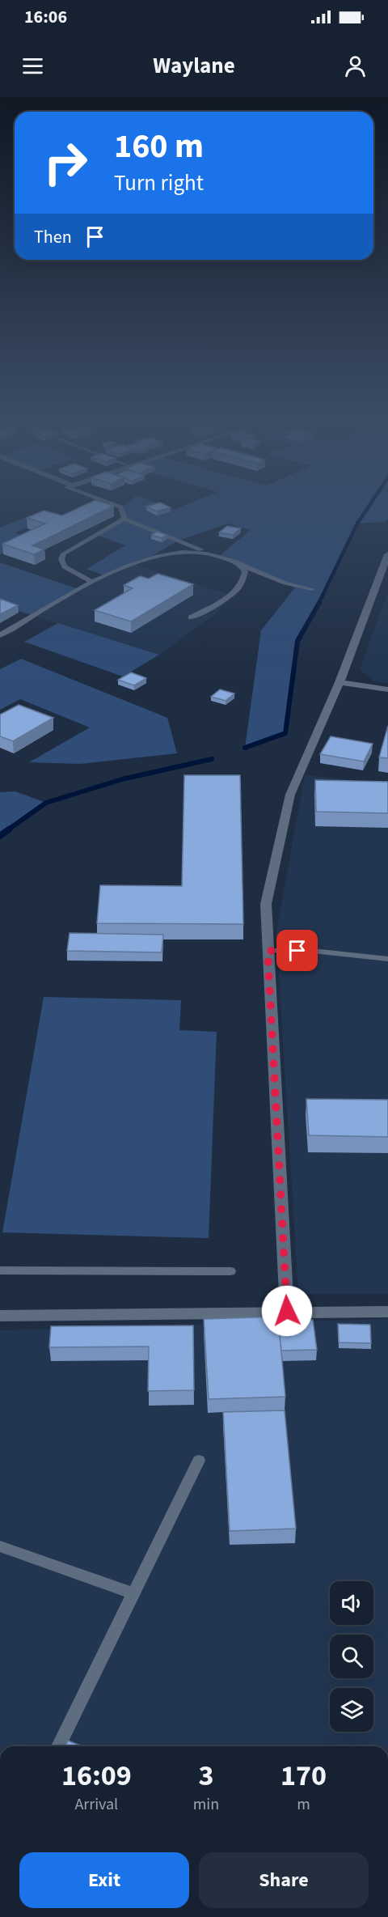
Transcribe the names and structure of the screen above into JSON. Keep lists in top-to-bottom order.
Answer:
{
  "page": {
    "status": "16:06",
    "header": "Waylane",
    "turn": ["160 m", "Turn right"],
    "then": "Then",
    "eta": [
      "16:09",
      "Arrival",
      "3",
      "min",
      "170",
      "m"
    ],
    "buttons": ["Exit", "Share"]
  }
}
